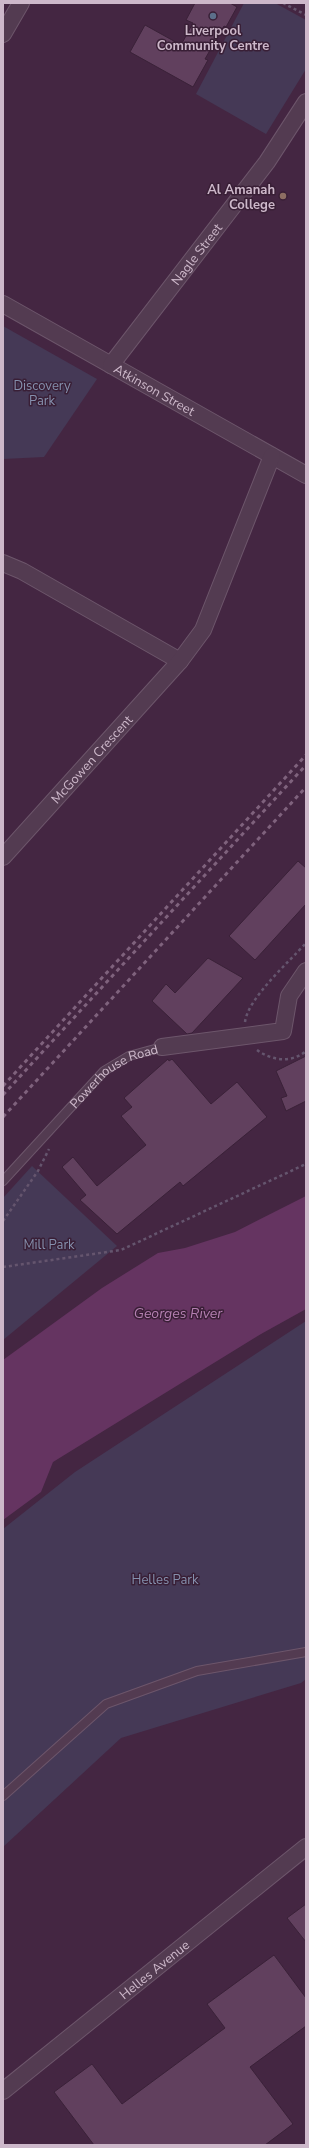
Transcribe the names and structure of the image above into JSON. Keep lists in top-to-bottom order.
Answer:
{
  "streets": {
    "street": [
      "Nagle Street",
      "Atkinson Street",
      "McGowen Crescent",
      "Powerhouse Road",
      "Helles Avenue"
    ]
  },
  "crossings": [
    ["Nagle Street", "Atkinson Street"],
    ["Atkinson Street", "McGowen Crescent"]
  ],
  "water": ["Georges River"],
  "parks": ["Discovery Park", "Mill Park", "Helles Park"],
  "places": ["Liverpool Community Centre", "Al Amanah College"]
}
